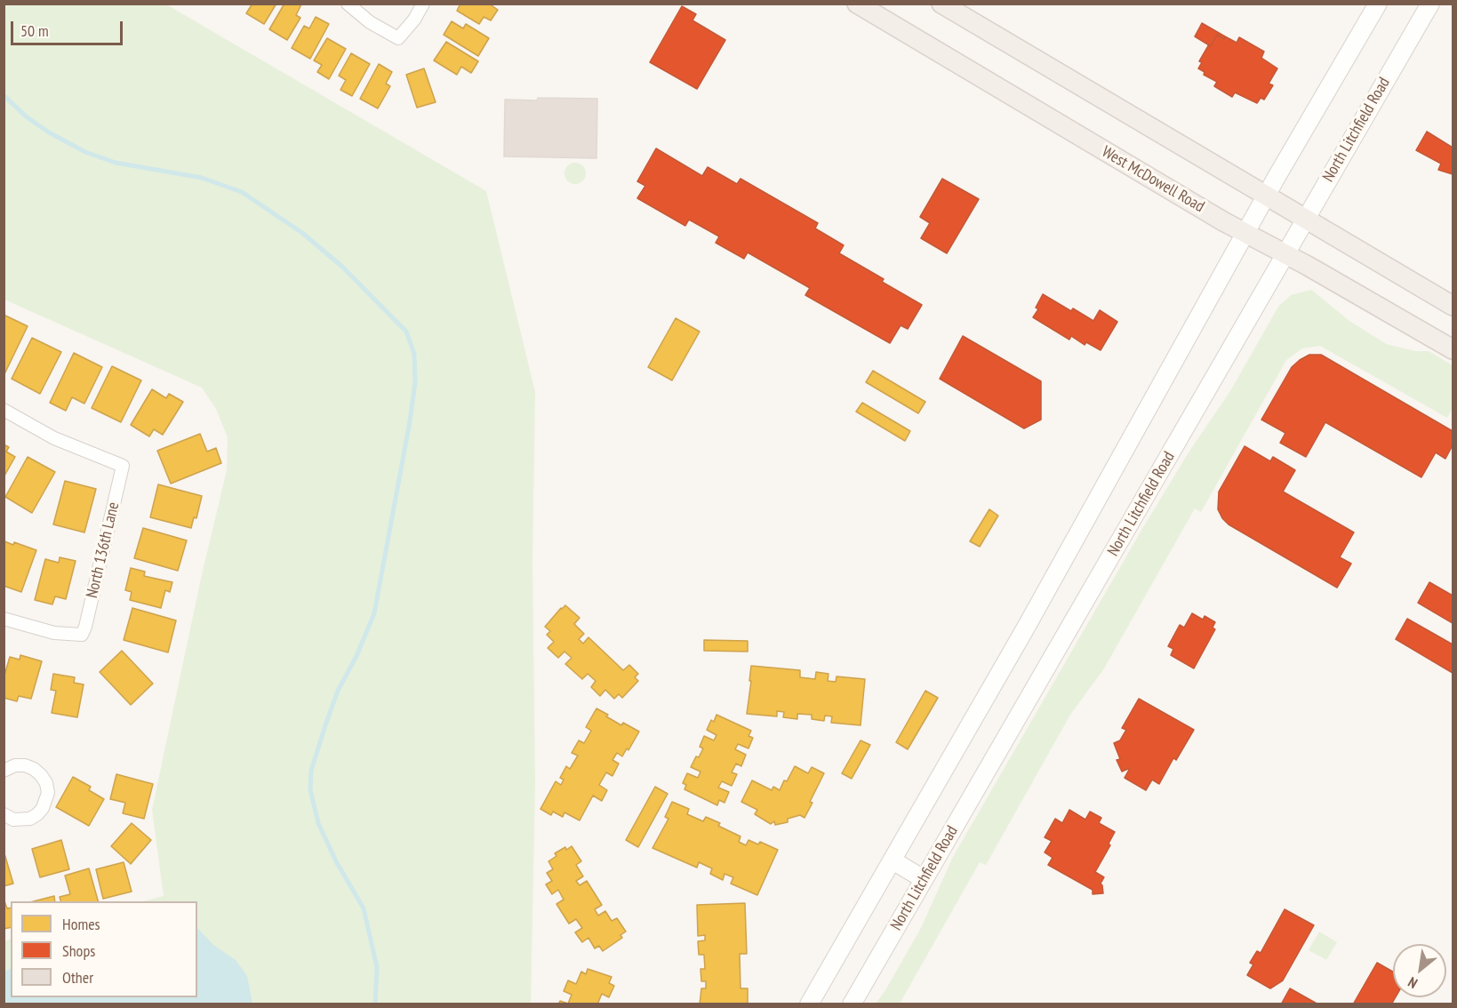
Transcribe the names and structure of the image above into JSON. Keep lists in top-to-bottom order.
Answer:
{
  "streets": {
    "main road": ["North Litchfield Road", "West McDowell Road"],
    "street": ["North 136th Lane"]
  },
  "crossings": [
    ["North Litchfield Road", "West McDowell Road"]
  ],
  "legend": ["Homes", "Shops", "Other"],
  "scale_bar": "50 m",
  "north": "bottom left"
}
